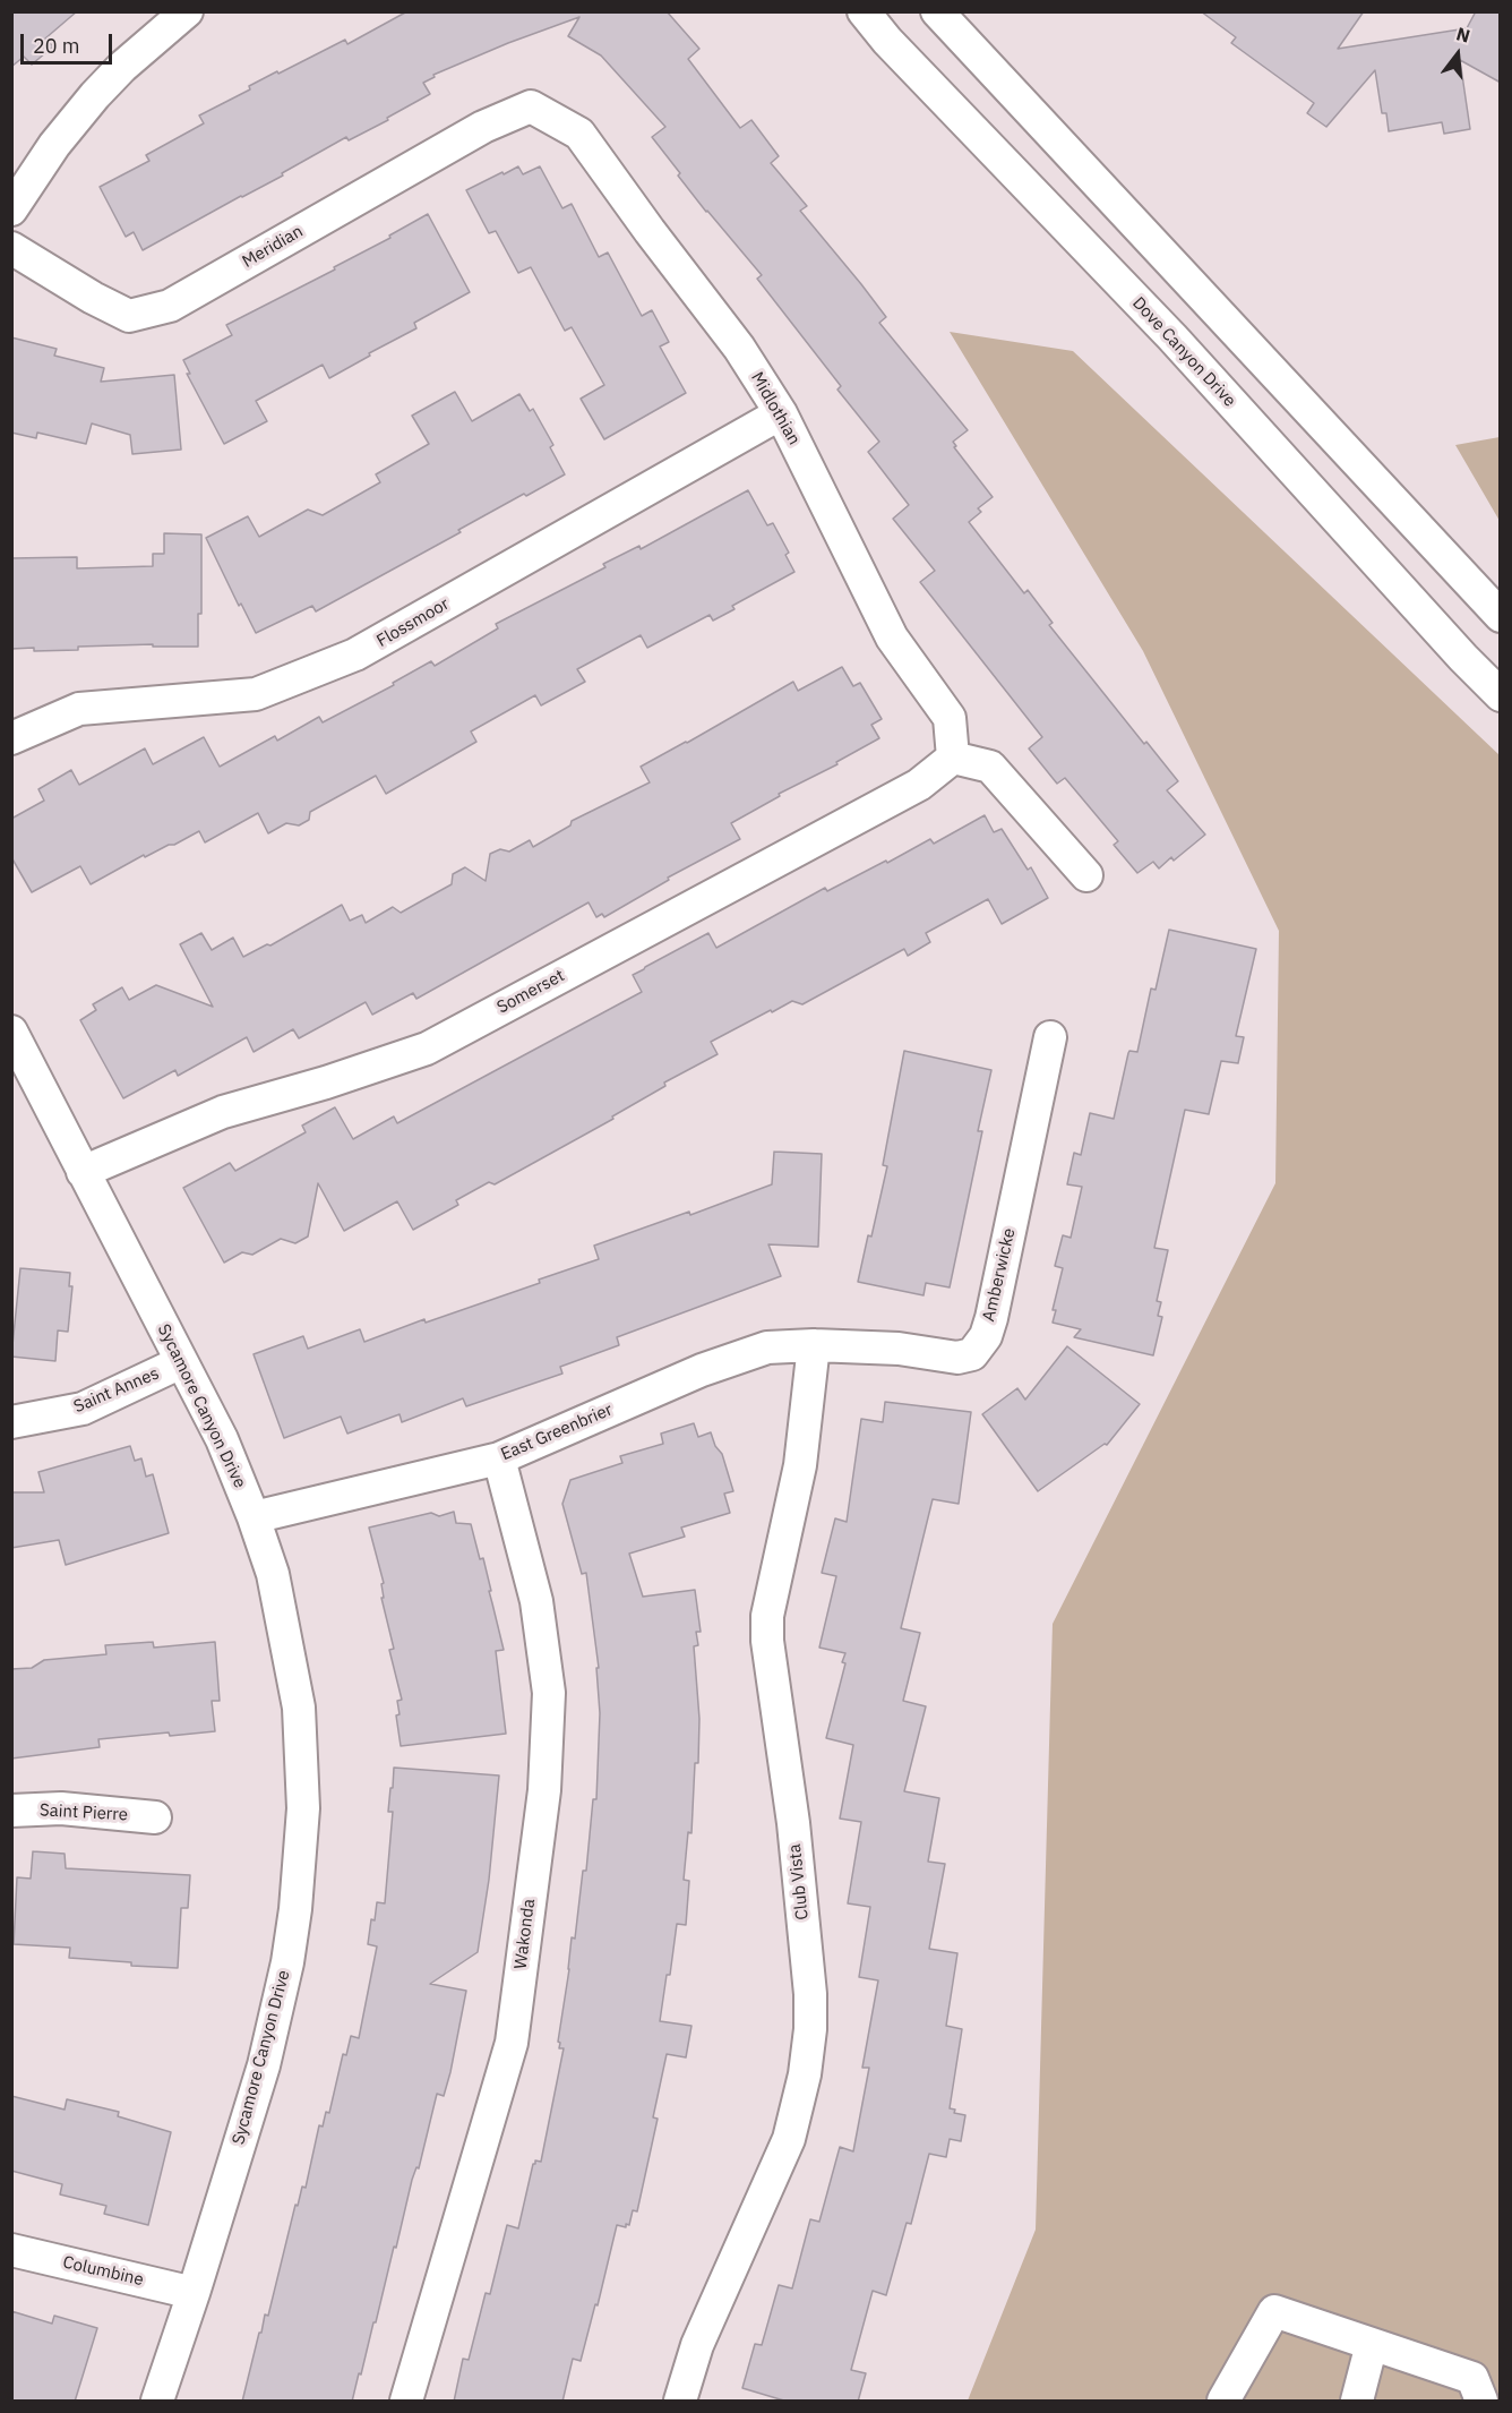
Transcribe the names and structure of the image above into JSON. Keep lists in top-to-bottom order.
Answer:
{
  "streets": {
    "street": [
      "Meridian",
      "Dove Canyon Drive",
      "Midlothian",
      "Flossmoor",
      "Somerset",
      "Amberwicke",
      "Saint Annes",
      "Sycamore Canyon Drive",
      "East Greenbrier",
      "Saint Pierre",
      "Club Vista",
      "Wakonda",
      "Columbine"
    ]
  },
  "crossings": [
    ["Meridian", "Midlothian"],
    ["Midlothian", "Flossmoor"],
    ["Midlothian", "Somerset"],
    ["Somerset", "Sycamore Canyon Drive"],
    ["Amberwicke", "East Greenbrier"],
    ["Amberwicke", "Club Vista"],
    ["Saint Annes", "Sycamore Canyon Drive"],
    ["Sycamore Canyon Drive", "East Greenbrier"],
    ["Sycamore Canyon Drive", "Columbine"],
    ["East Greenbrier", "Club Vista"],
    ["East Greenbrier", "Wakonda"]
  ],
  "scale_bar": "20 m",
  "north": "top"
}
